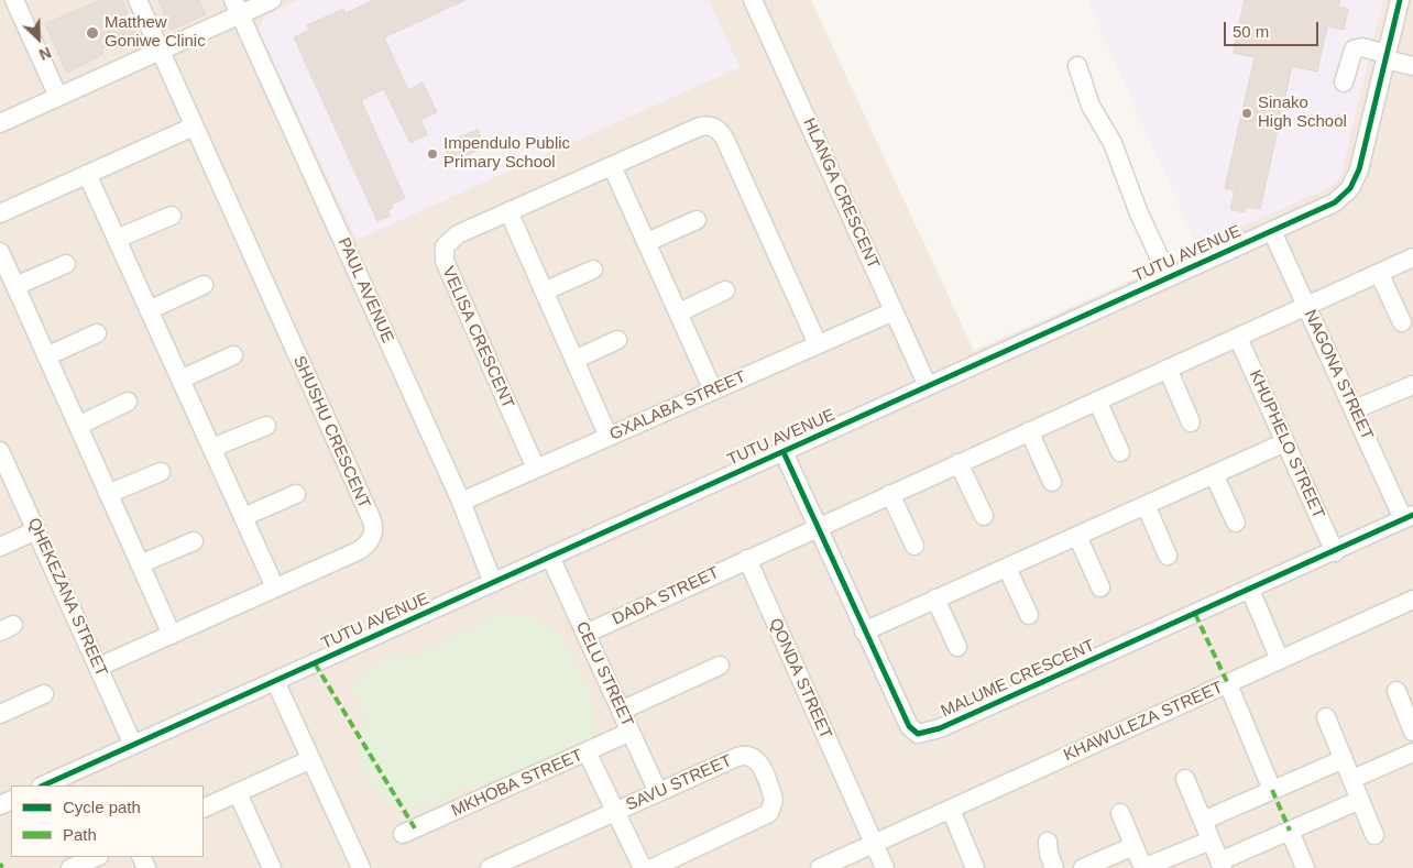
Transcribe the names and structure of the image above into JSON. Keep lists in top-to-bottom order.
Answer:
{
  "streets": {
    "street": [
      "HLANGA CRESCENT",
      "TUTU AVENUE",
      "PAUL AVENUE",
      "VELISA CRESCENT",
      "NAGONA STREET",
      "GXALABA STREET",
      "SHUSHU CRESCENT",
      "KHUPHELO STREET",
      "DADA STREET",
      "QHEKEZANA STREET",
      "CELU STREET",
      "QONDA STREET",
      "MALUME CRESCENT",
      "KHAWULEZA STREET",
      "MKHOBA STREET",
      "SAVU STREET"
    ]
  },
  "crossings": [
    ["HLANGA CRESCENT", "TUTU AVENUE"],
    ["HLANGA CRESCENT", "GXALABA STREET"],
    ["TUTU AVENUE", "PAUL AVENUE"],
    ["TUTU AVENUE", "NAGONA STREET"],
    ["TUTU AVENUE", "QHEKEZANA STREET"],
    ["TUTU AVENUE", "CELU STREET"],
    ["TUTU AVENUE", "MALUME CRESCENT"],
    ["PAUL AVENUE", "GXALABA STREET"],
    ["VELISA CRESCENT", "GXALABA STREET"],
    ["NAGONA STREET", "MALUME CRESCENT"],
    ["SHUSHU CRESCENT", "QHEKEZANA STREET"],
    ["KHUPHELO STREET", "MALUME CRESCENT"],
    ["DADA STREET", "CELU STREET"],
    ["DADA STREET", "QONDA STREET"],
    ["CELU STREET", "MKHOBA STREET"],
    ["CELU STREET", "SAVU STREET"],
    ["QONDA STREET", "KHAWULEZA STREET"]
  ],
  "places": ["Matthew Goniwe Clinic", "Sinako High School", "Impendulo Public Primary School"],
  "legend": ["Cycle path", "Path"],
  "scale_bar": "50 m",
  "north": "bottom right"
}
